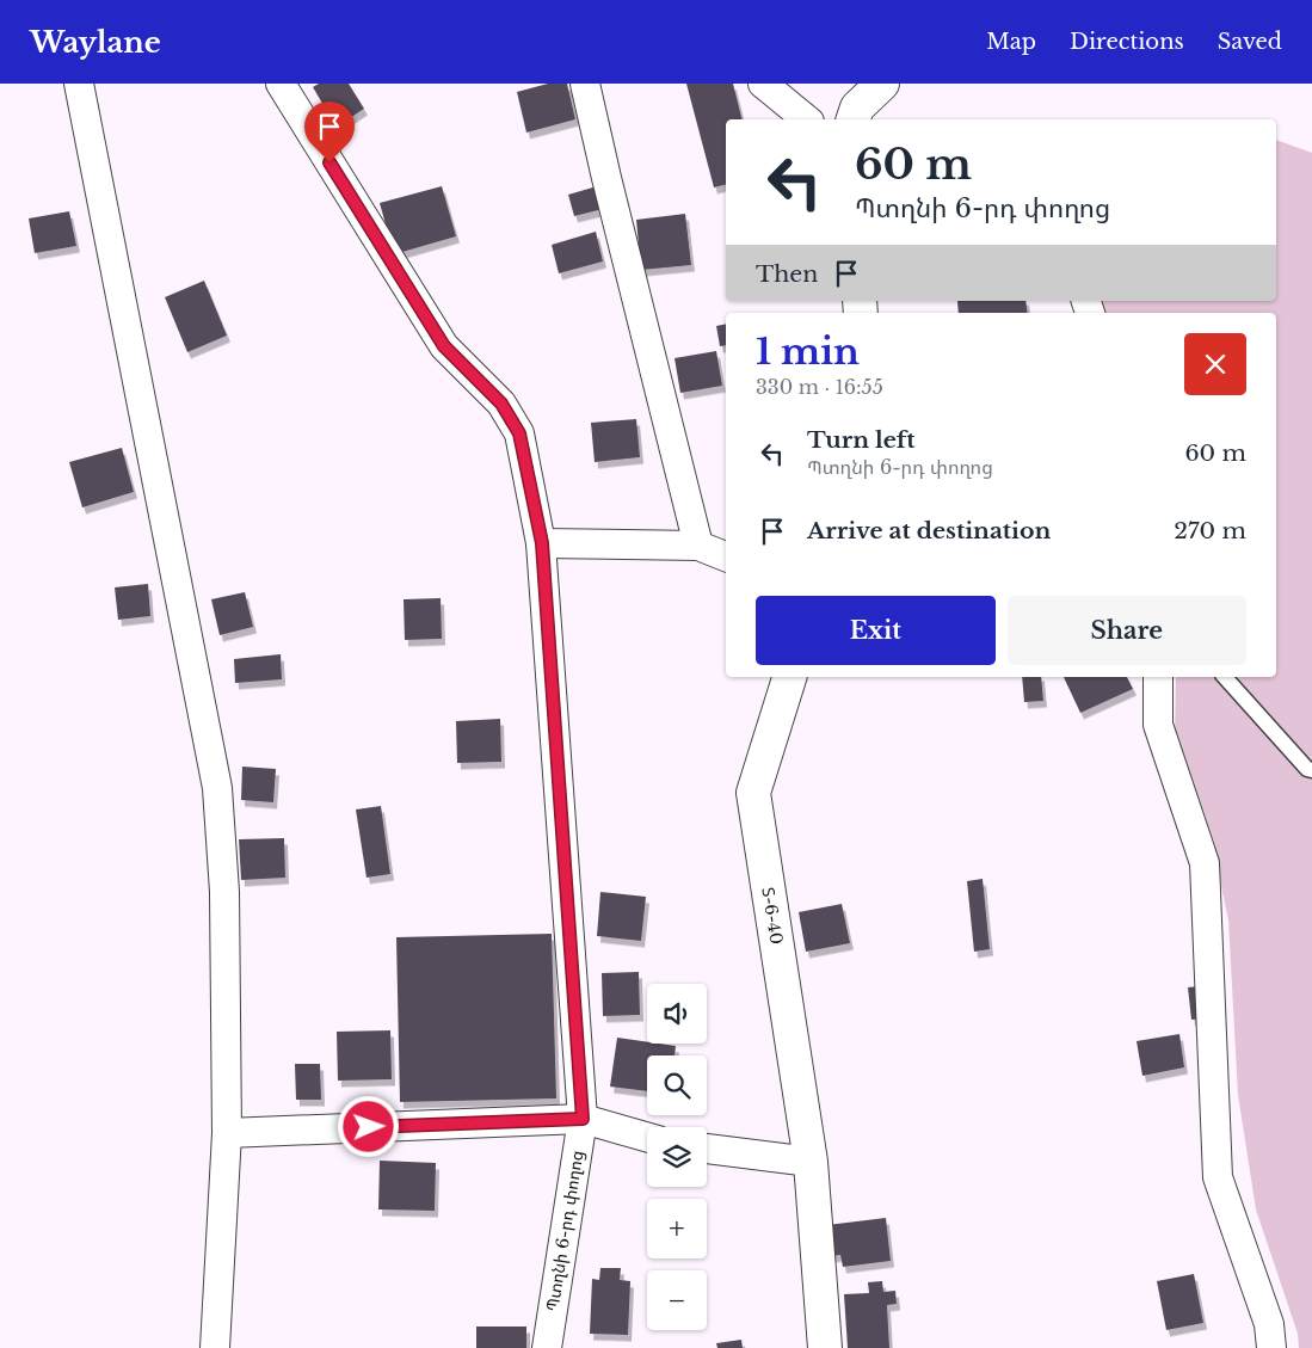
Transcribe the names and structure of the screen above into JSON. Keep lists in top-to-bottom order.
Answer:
{
  "streets": {
    "street": ["Տ-6-40", "Պտղնի 6-րդ փողոց"]
  },
  "page": {
    "header": "Waylane",
    "nav": ["Map", "Directions", "Saved"],
    "turn": ["60 m", "Պտղնի 6-րդ փողոց"],
    "then": "Then",
    "heading": ["1 min", "330 m · 16:55"],
    "list": [
      {
        "name": "Turn left",
        "note": "Պտղնի 6-րդ փողոց",
        "value": "60 m"
      },
      {
        "name": "Arrive at destination",
        "value": "270 m"
      }
    ],
    "buttons": ["Exit", "Share"],
    "map_buttons": ["+", "−"]
  }
}
